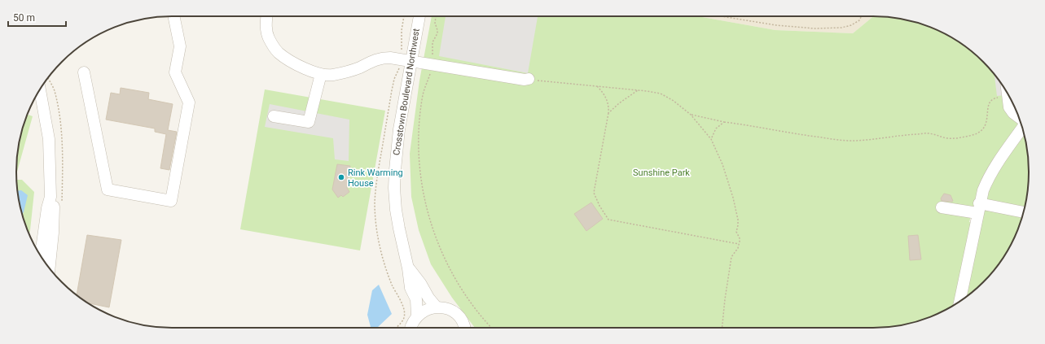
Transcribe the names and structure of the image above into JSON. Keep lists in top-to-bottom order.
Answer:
{
  "streets": {
    "street": ["Crosstown Boulevard Northwest"]
  },
  "parks": ["Sunshine Park"],
  "places": ["Rink Warming House"],
  "scale_bar": "50 m"
}
